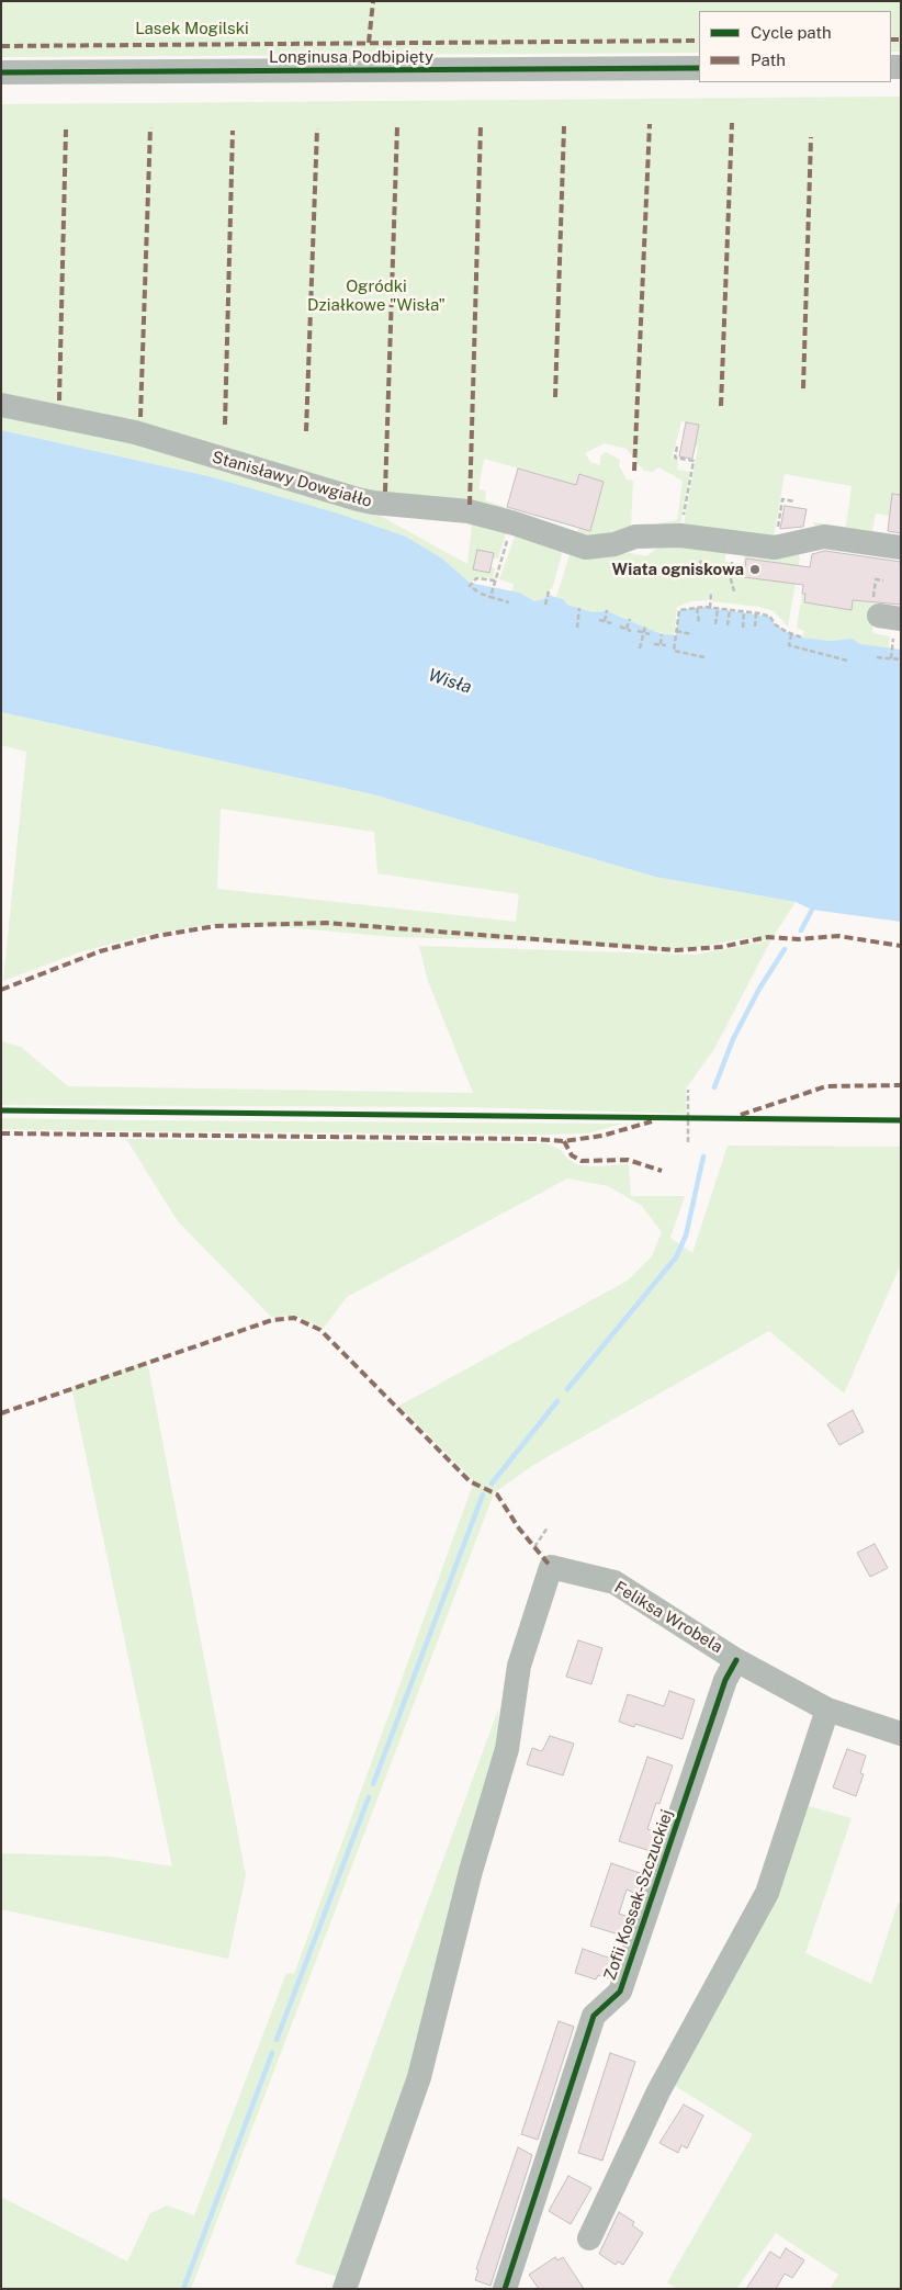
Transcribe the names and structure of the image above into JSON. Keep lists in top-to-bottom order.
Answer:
{
  "streets": {
    "street": [
      "Longinusa Podbipięty",
      "Stanisławy Dowgiałło",
      "Feliksa Wrobela",
      "Zofii Kossak-Szczuckiej"
    ]
  },
  "crossings": [
    ["Feliksa Wrobela", "Zofii Kossak-Szczuckiej"]
  ],
  "water": ["Wisła"],
  "parks": ["Lasek Mogilski", "Ogródki Działkowe \"Wisła\""],
  "places": ["Wiata ogniskowa"],
  "legend": ["Cycle path", "Path"]
}
